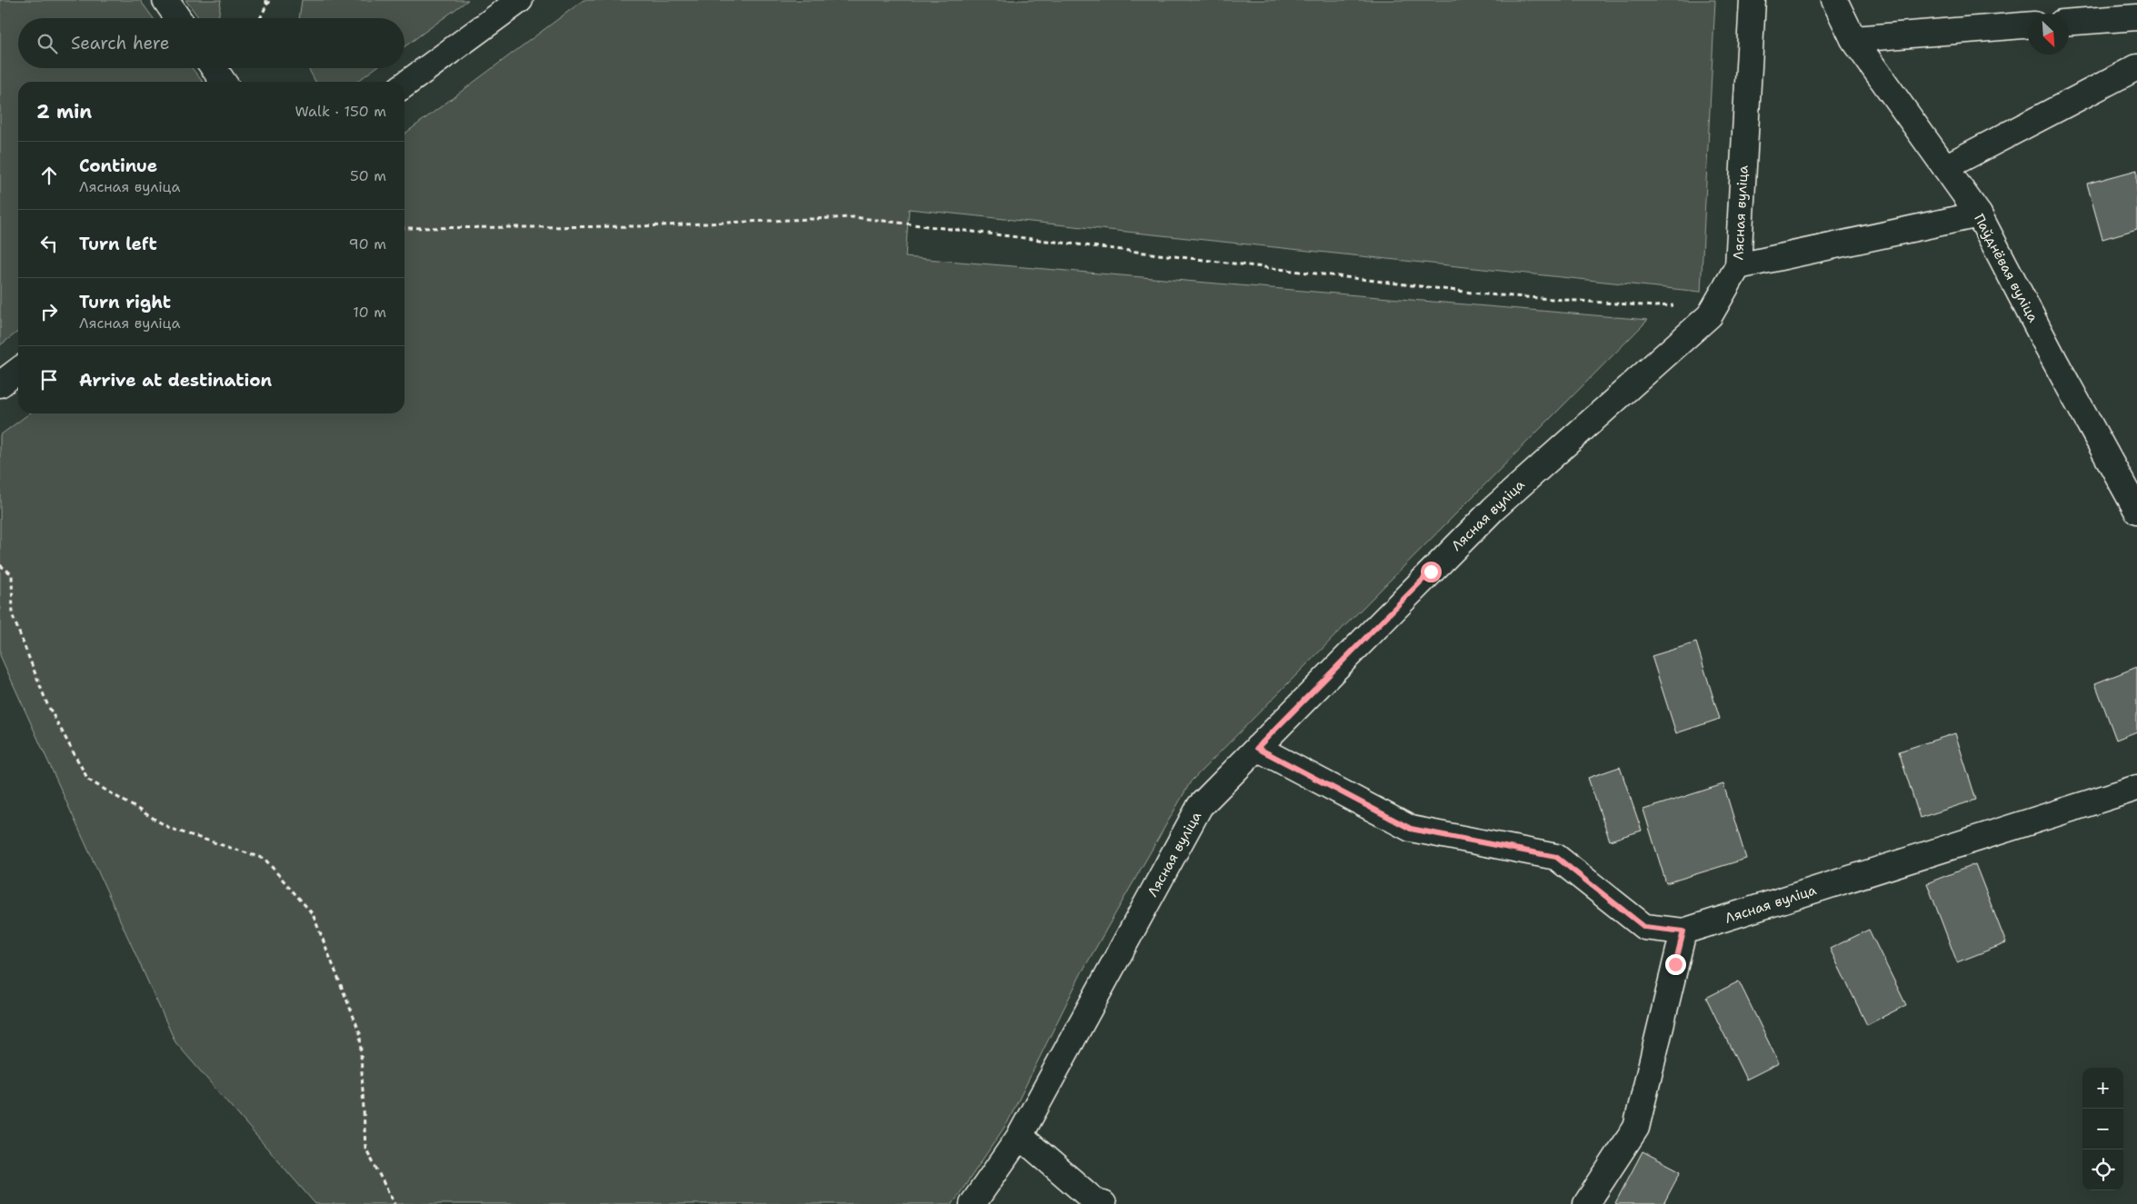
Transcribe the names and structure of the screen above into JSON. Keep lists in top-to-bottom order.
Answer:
{
  "streets": {
    "street": ["Лясная вуліца", "Паўднёвая вуліца"]
  },
  "north": "bottom right",
  "page": {
    "search": "Search here",
    "heading": ["2 min", "Walk · 150 m"],
    "list": [
      ["Continue", "Лясная вуліца", "50 m"],
      ["Turn left", "90 m"],
      ["Turn right", "Лясная вуліца", "10 m"],
      "Arrive at destination"
    ],
    "map_buttons": ["+", "−"]
  }
}
